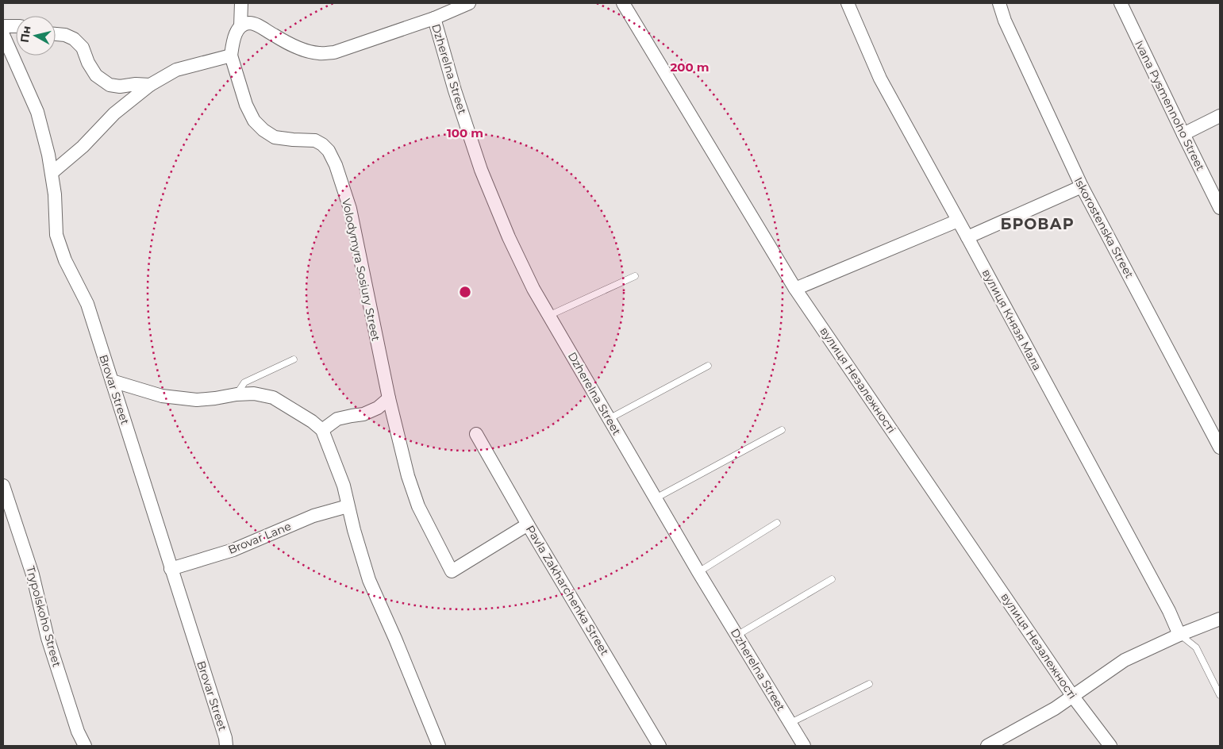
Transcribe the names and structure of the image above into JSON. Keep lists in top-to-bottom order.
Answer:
{
  "streets": {
    "street": [
      "Dzherelna Street",
      "Ivana Pysmennoho Street",
      "Iskorostenska Street",
      "Volodymyra Sosiury Street",
      "вулиця Князя Мала",
      "вулиця Незалежності",
      "Brovar Street",
      "Brovar Lane",
      "Pavla Zakharchenka Street",
      "Trypolskoho Street"
    ]
  },
  "crossings": [
    ["Volodymyra Sosiury Street", "Pavla Zakharchenka Street"],
    ["Brovar Street", "Brovar Lane"]
  ],
  "districts": ["БРОВАР"],
  "north": "left",
  "rings": ["200 m", "100 m"]
}
